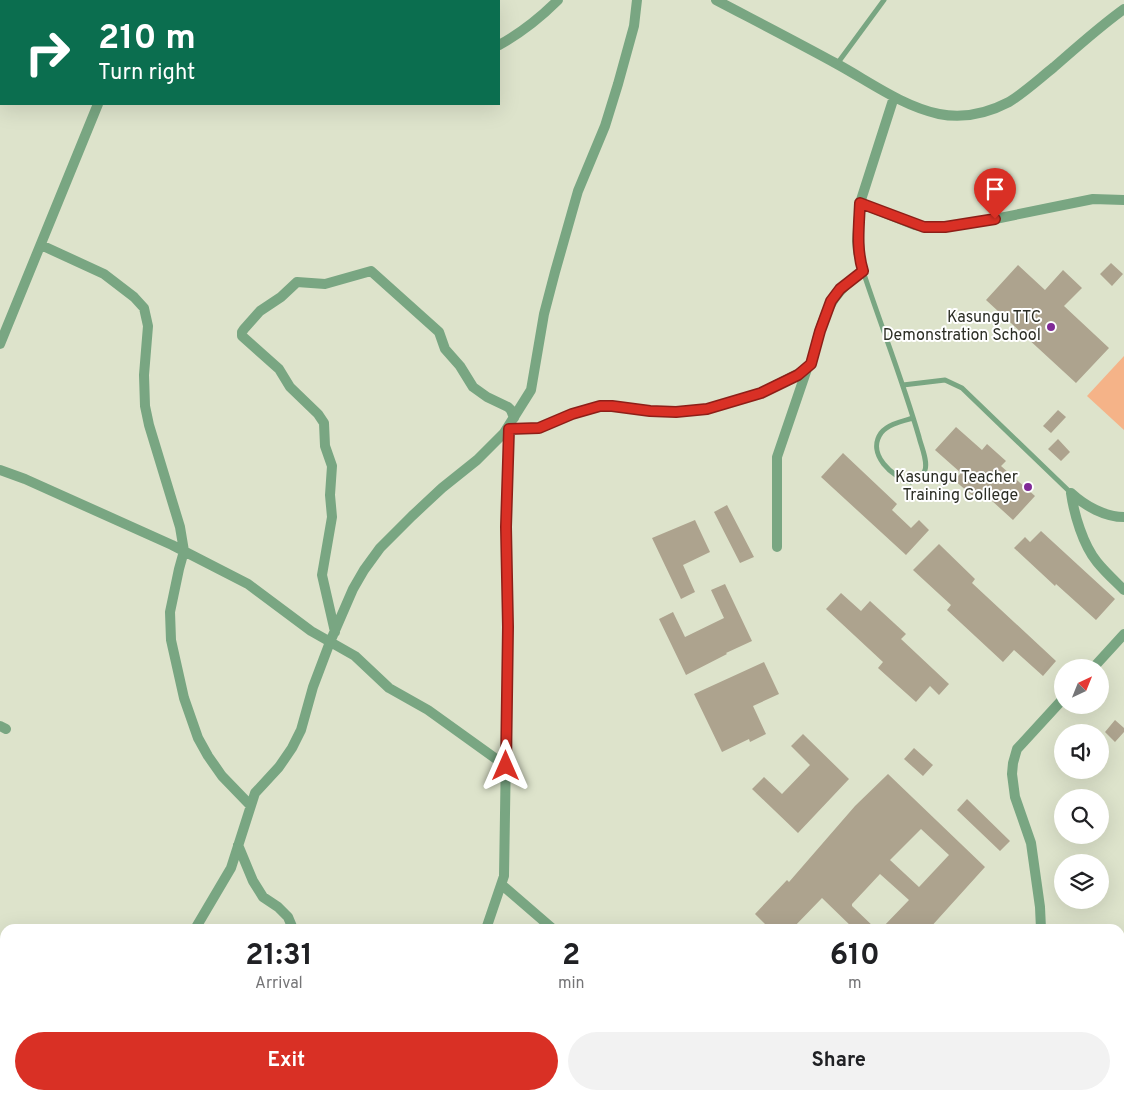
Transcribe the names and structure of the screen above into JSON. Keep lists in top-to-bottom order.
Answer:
{
  "places": ["Kasungu TTC Demonstration School", "Kasungu Teacher Training College"],
  "north": "top right",
  "page": {
    "turn": ["210 m", "Turn right"],
    "eta": [
      "21:31",
      "Arrival",
      "2",
      "min",
      "610",
      "m"
    ],
    "buttons": ["Exit", "Share"]
  }
}
